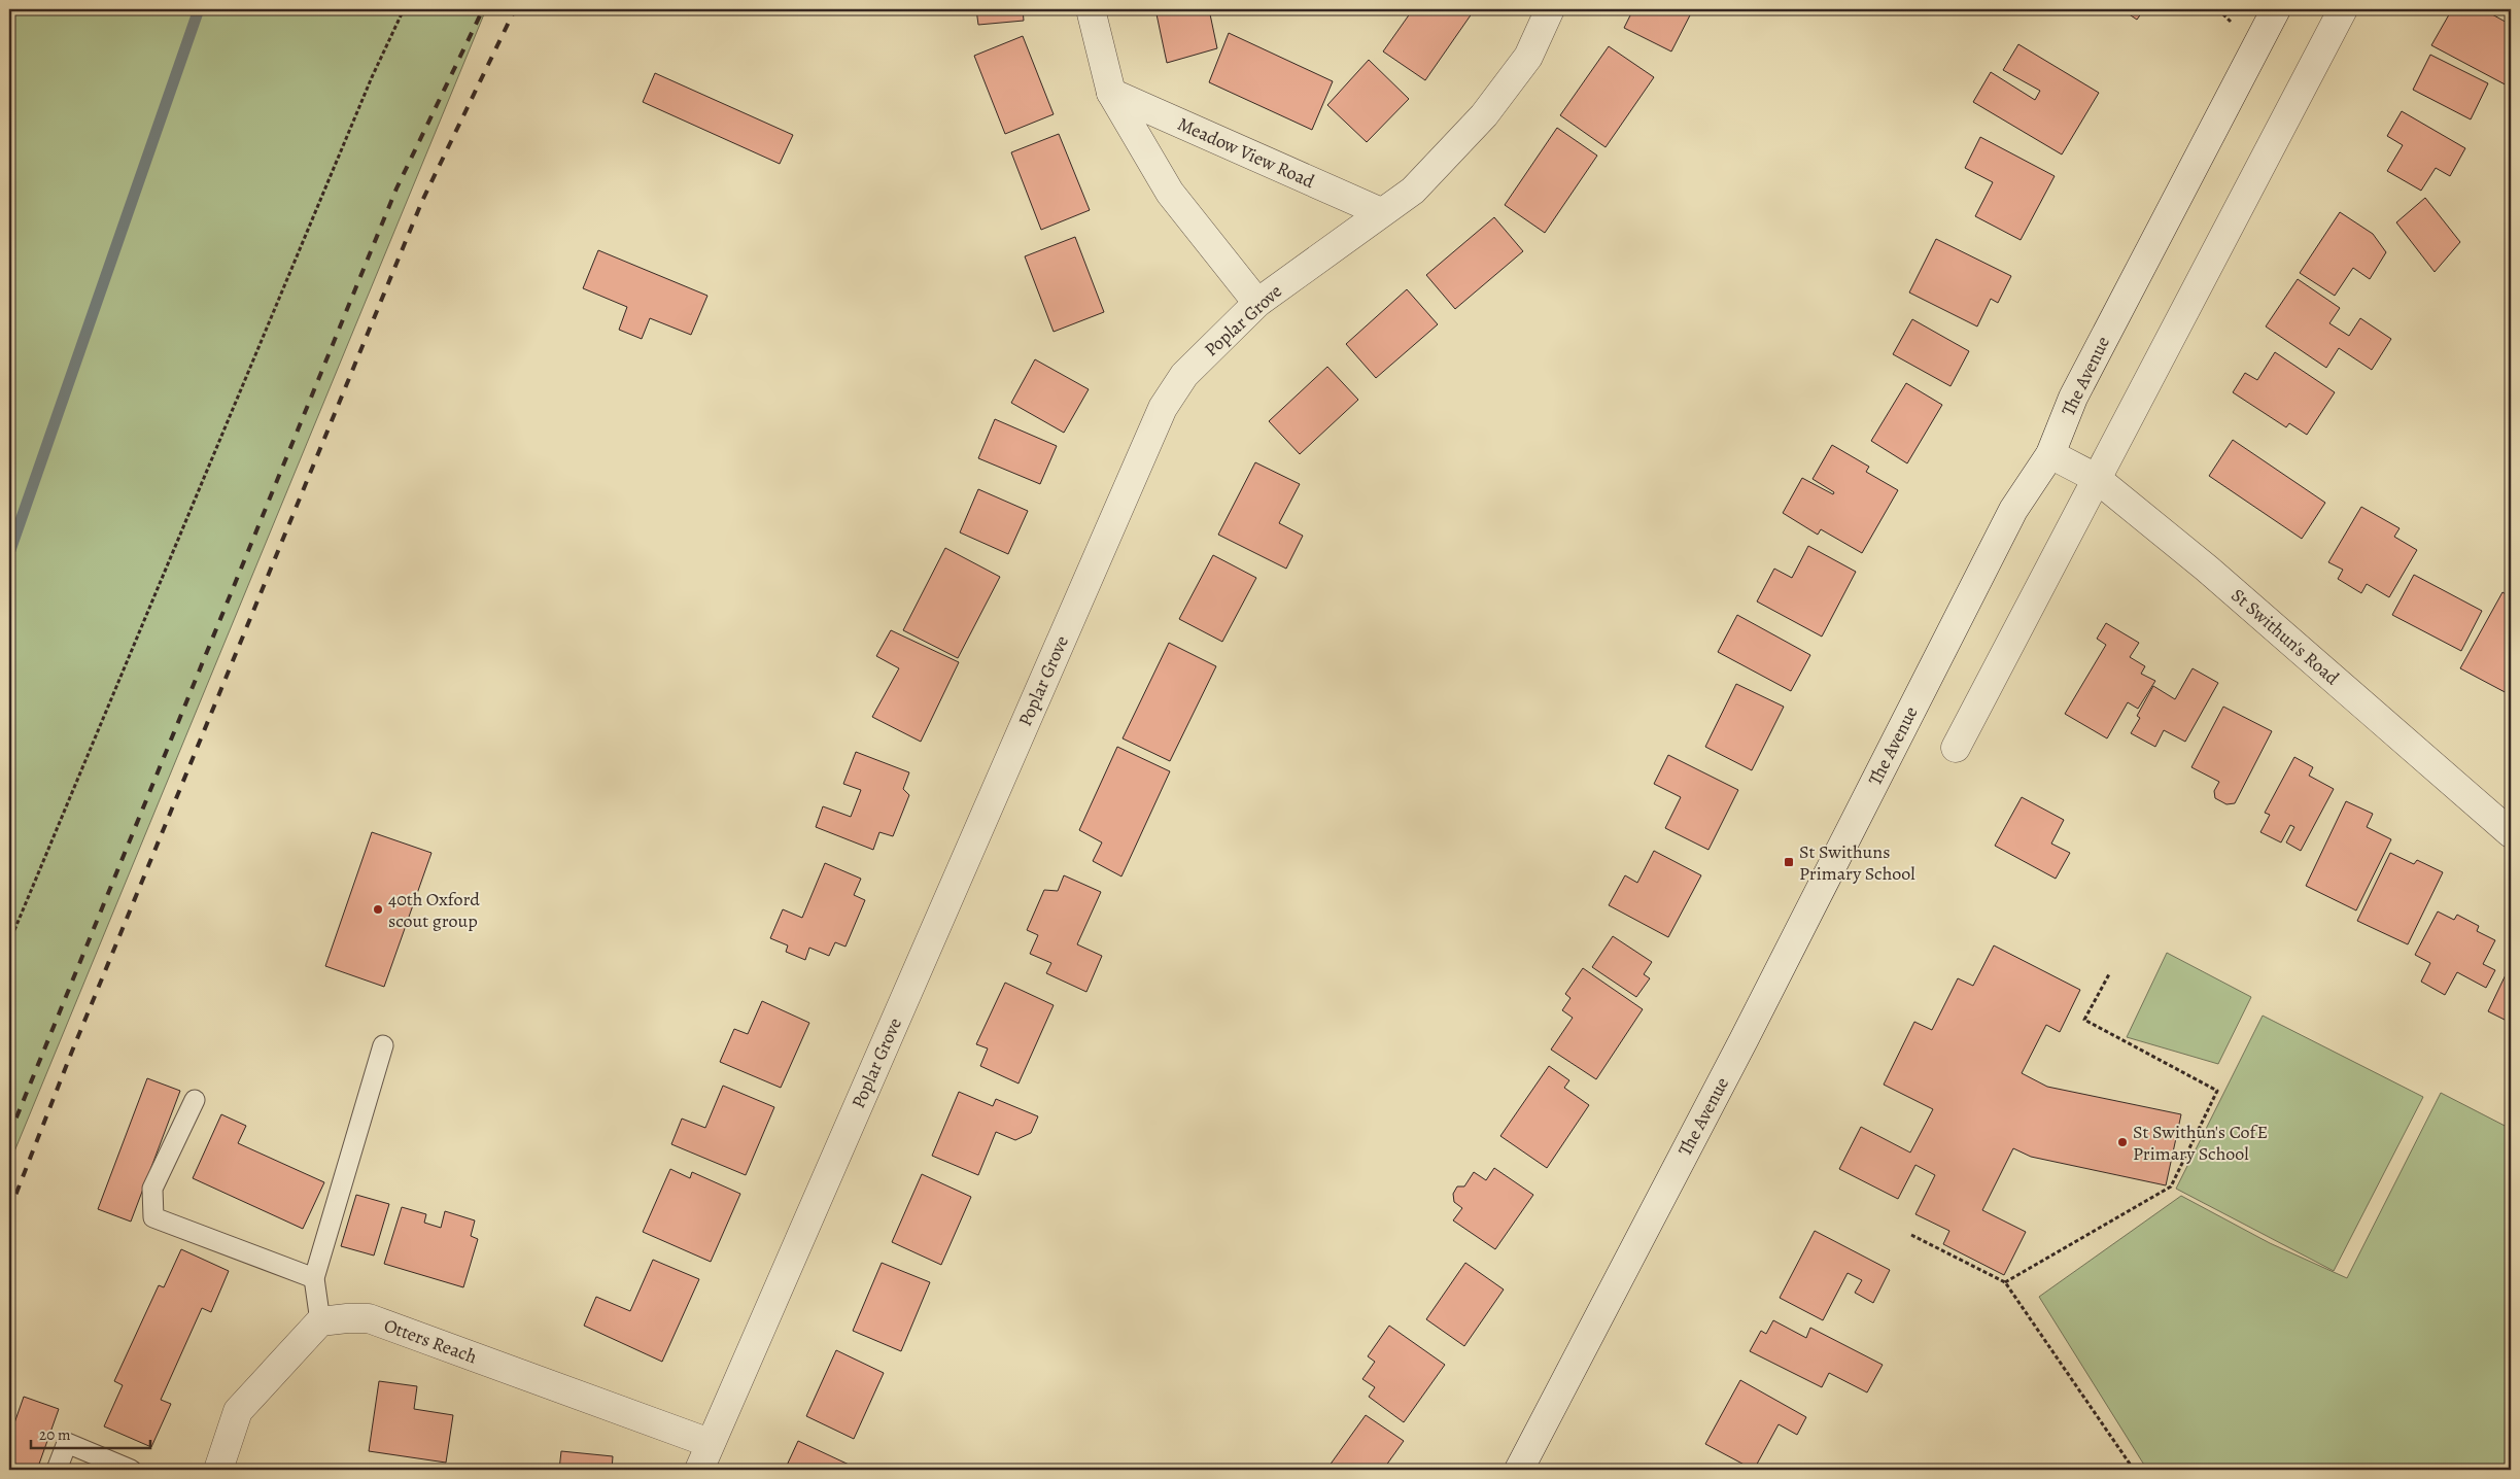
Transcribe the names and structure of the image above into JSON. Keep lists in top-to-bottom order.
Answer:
{
  "streets": {
    "street": [
      "Meadow View Road",
      "Poplar Grove",
      "The Avenue",
      "St Swithun's Road",
      "Otters Reach"
    ]
  },
  "crossings": [
    ["Meadow View Road", "Poplar Grove"],
    ["Poplar Grove", "Otters Reach"],
    ["The Avenue", "St Swithun's Road"]
  ],
  "places": {
    "transit": ["St Swithuns Primary School"],
    "other": ["40th Oxford scout group", "St Swithun's CofE Primary School"]
  },
  "scale_bar": "20 m"
}
